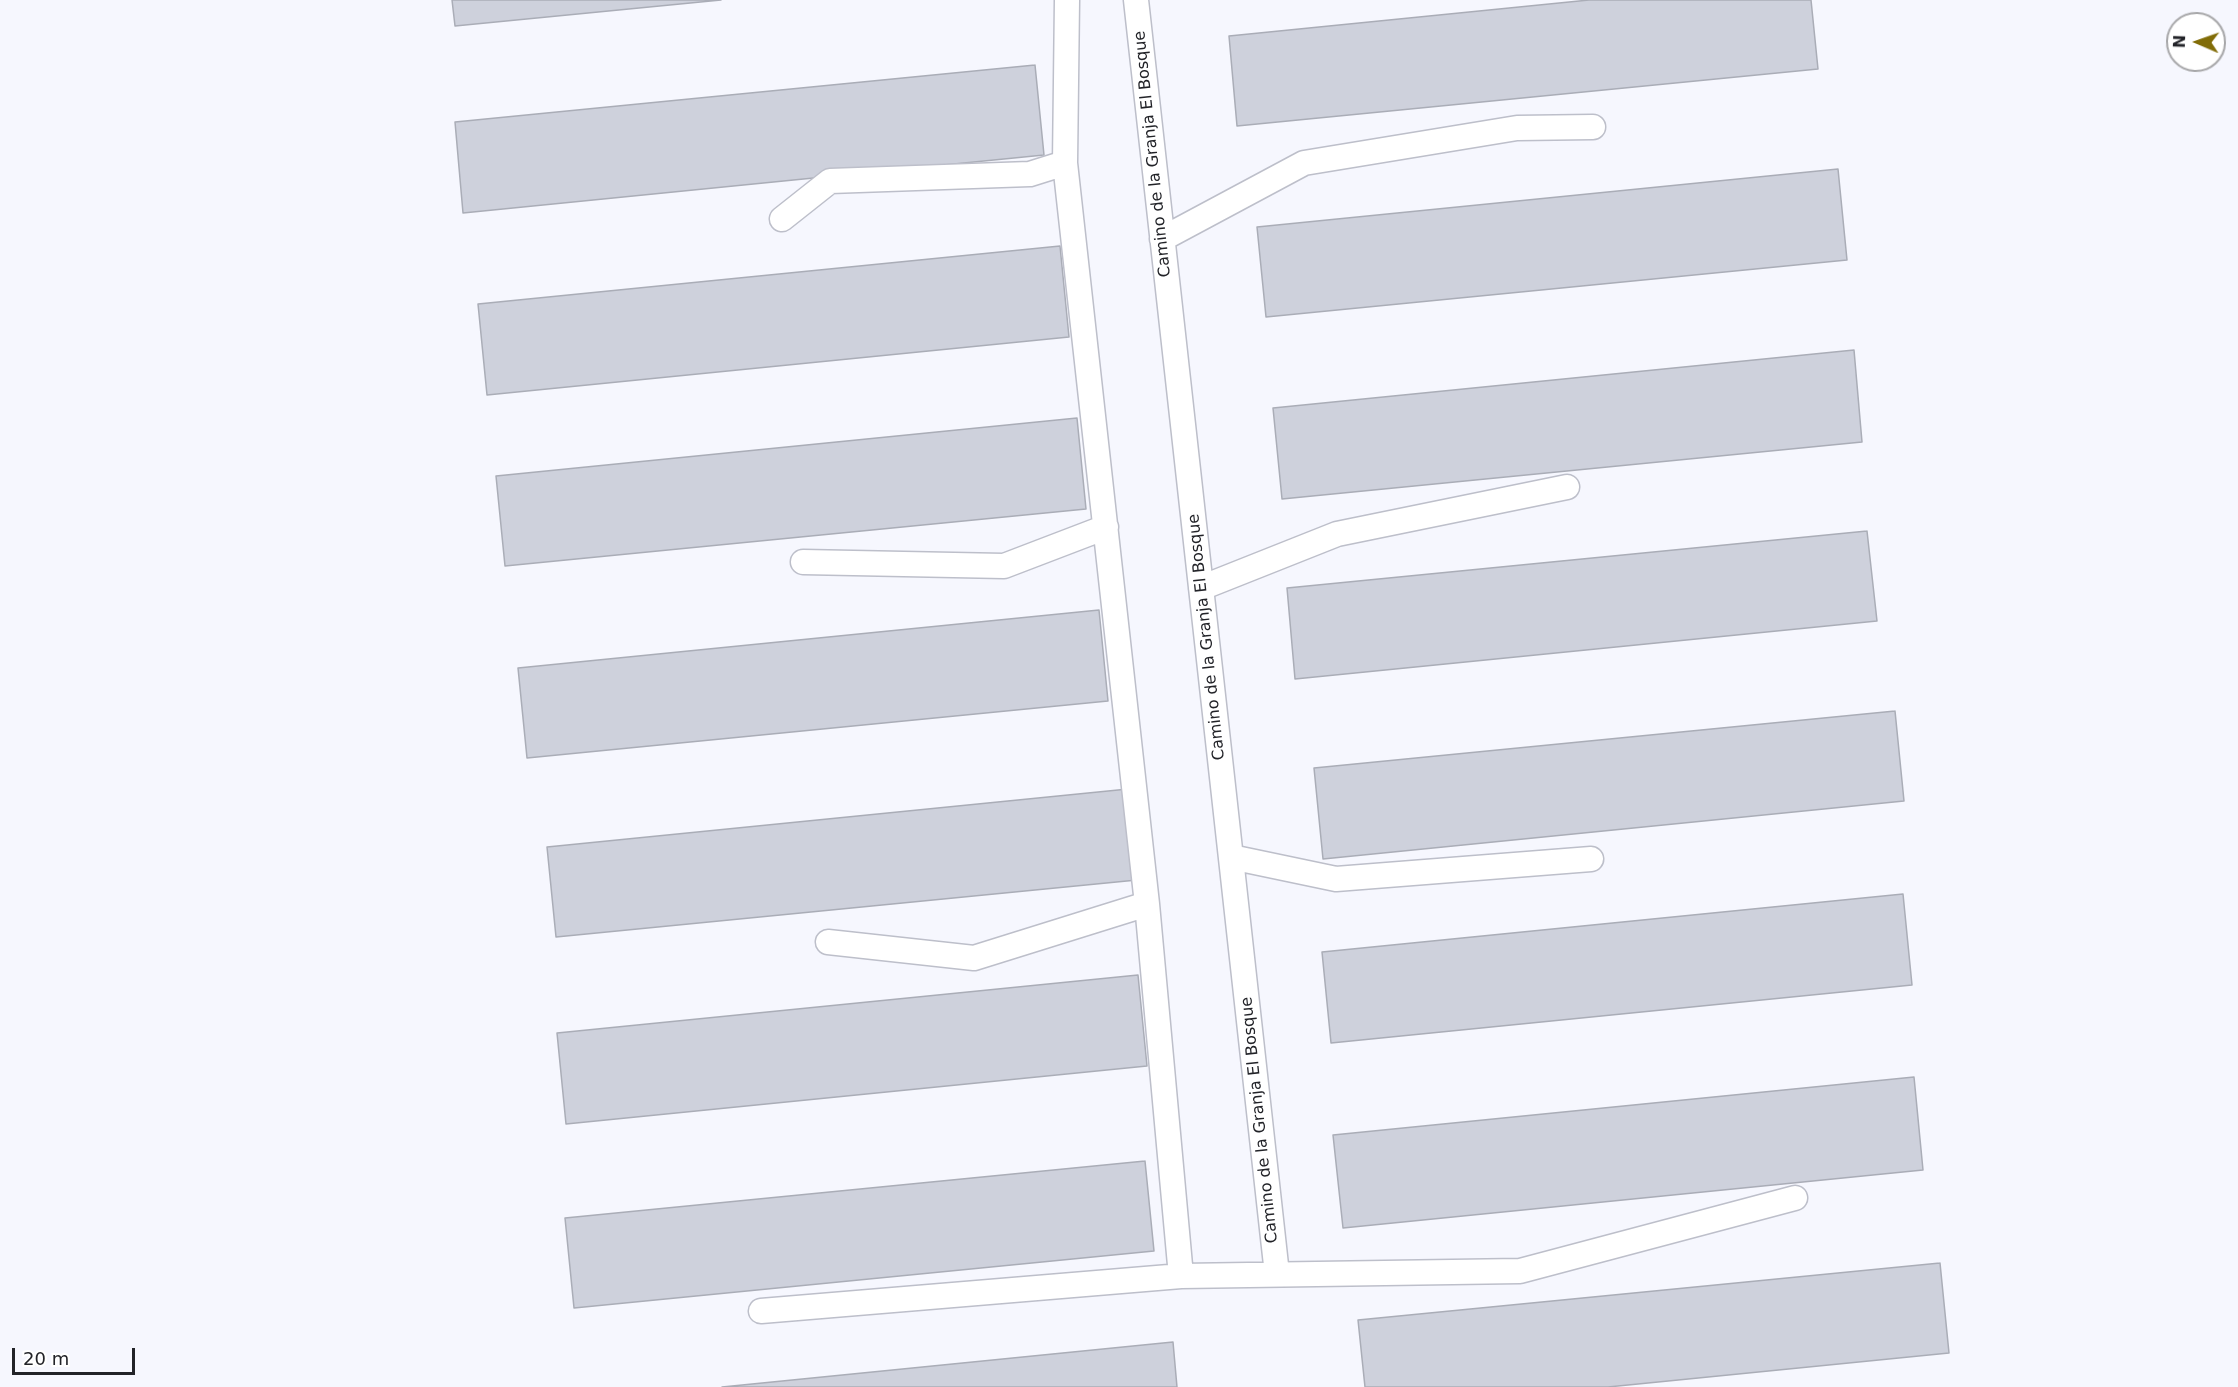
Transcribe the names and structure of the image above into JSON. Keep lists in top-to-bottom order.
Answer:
{
  "streets": {
    "lane": ["Camino de la Granja El Bosque"]
  },
  "scale_bar": "20 m",
  "north": "left"
}
